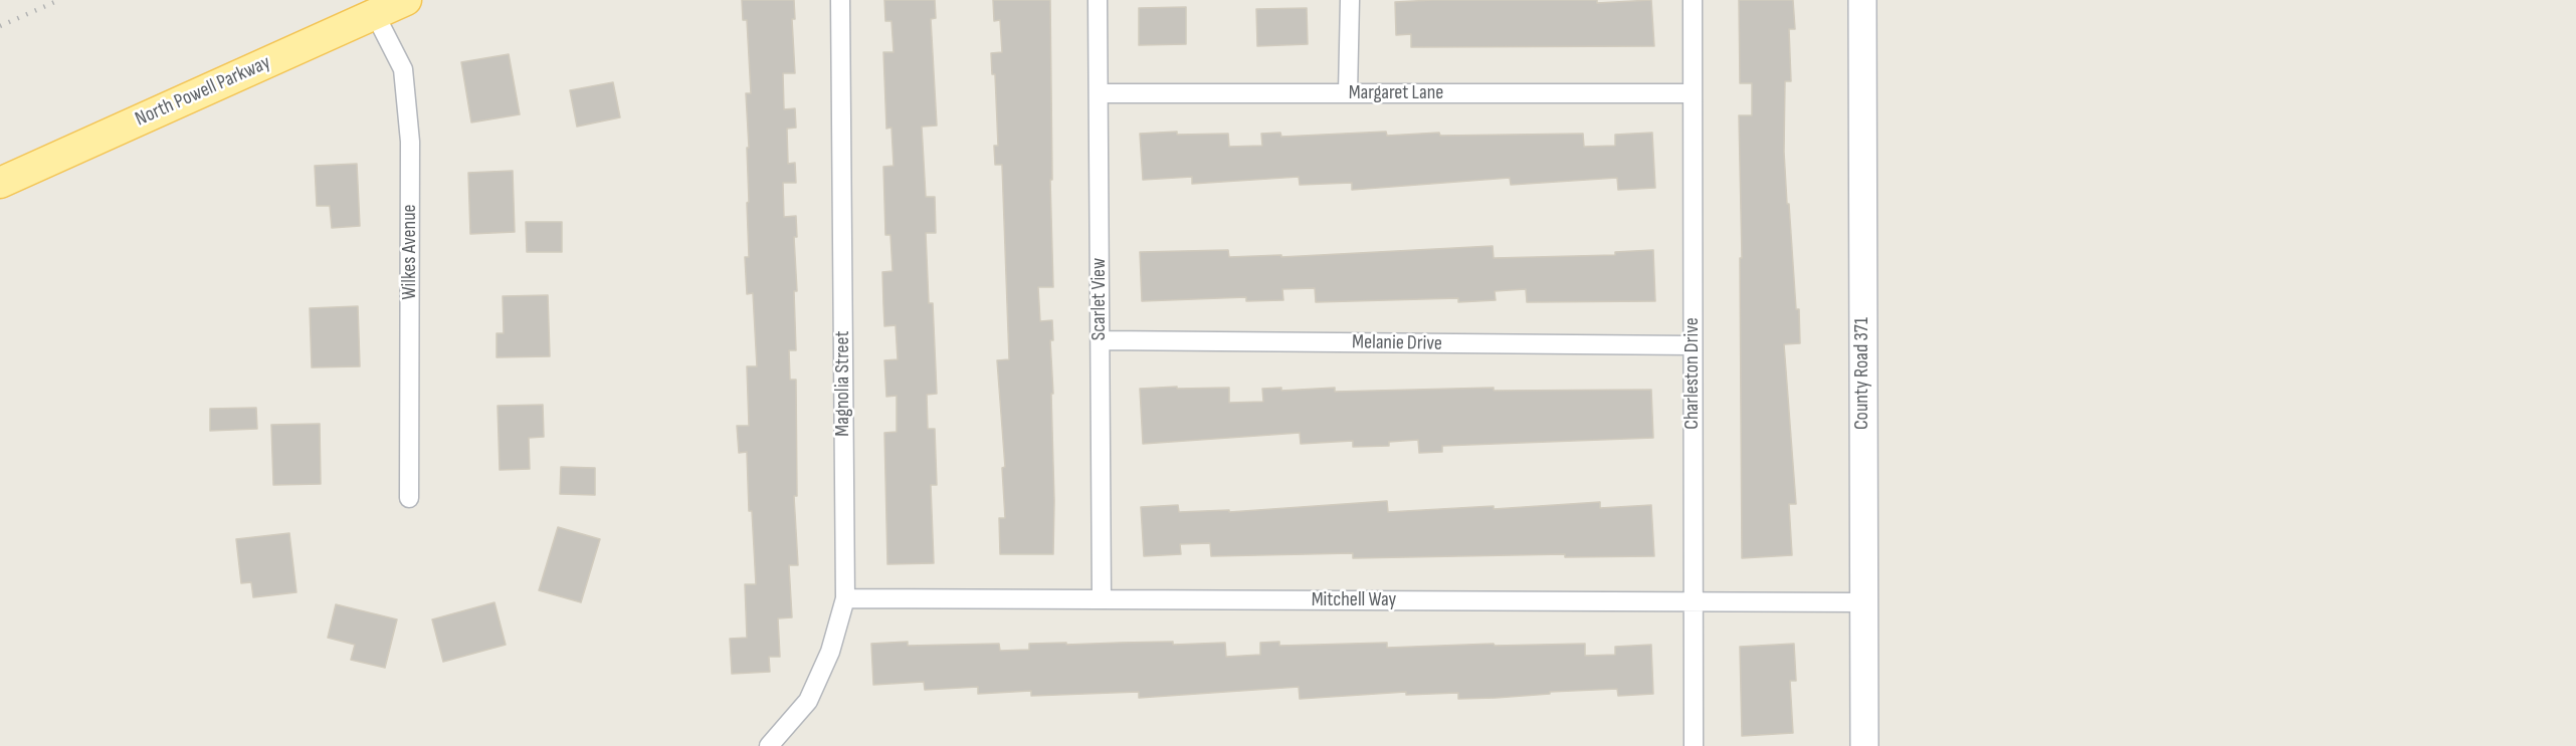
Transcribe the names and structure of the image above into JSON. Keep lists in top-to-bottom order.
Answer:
{
  "streets": {
    "main road": ["North Powell Parkway"],
    "street": [
      "Margaret Lane",
      "Wilkes Avenue",
      "Scarlet View",
      "Melanie Drive",
      "Charleston Drive",
      "County Road 371",
      "Magnolia Street",
      "Mitchell Way"
    ]
  },
  "crossings": [
    ["North Powell Parkway", "Wilkes Avenue"],
    ["Margaret Lane", "Scarlet View"],
    ["Margaret Lane", "Charleston Drive"],
    ["Scarlet View", "Melanie Drive"],
    ["Scarlet View", "Mitchell Way"],
    ["Melanie Drive", "Charleston Drive"],
    ["Charleston Drive", "Mitchell Way"],
    ["County Road 371", "Mitchell Way"],
    ["Magnolia Street", "Mitchell Way"]
  ]
}
